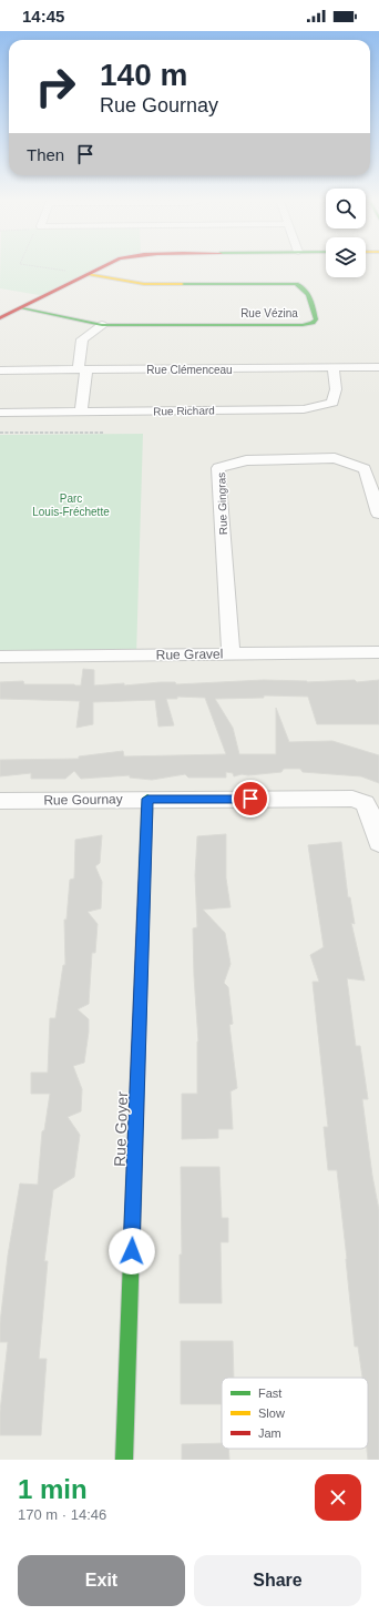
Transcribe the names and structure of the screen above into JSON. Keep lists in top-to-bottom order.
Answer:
{
  "streets": {
    "street": [
      "Rue Vézina",
      "Rue Clémenceau",
      "Rue Richard",
      "Rue Gingras",
      "Rue Gravel",
      "Rue Gournay",
      "Rue Goyer"
    ]
  },
  "crossings": [
    ["Rue Clémenceau", "Rue Richard"],
    ["Rue Gingras", "Rue Gravel"],
    ["Rue Gournay", "Rue Goyer"]
  ],
  "parks": ["Parc Louis-Fréchette"],
  "legend": ["Fast", "Slow", "Jam"],
  "page": {
    "status": "14:45",
    "turn": ["140 m", "Rue Gournay"],
    "then": "Then",
    "heading": ["1 min", "170 m · 14:46"],
    "buttons": ["Exit", "Share"]
  }
}
